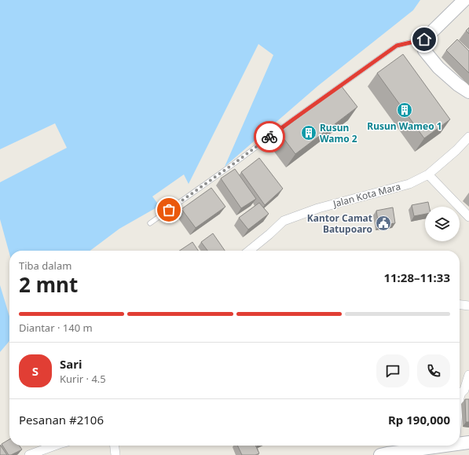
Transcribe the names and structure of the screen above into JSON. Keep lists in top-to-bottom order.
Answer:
{
  "streets": {
    "street": ["Jalan Kota Mara"]
  },
  "places": {
    "building": ["Rusun Wameo 1", "Rusun Wamo 2"],
    "public building": ["Kantor Camat Batupoaro"]
  },
  "page": {
    "heading": ["2 mnt", "Tiba dalam", "11:28–11:33"],
    "panel": [
      "Sari",
      "Kurir · 4.5",
      "Pesanan #2106",
      "Rp 190,000"
    ],
    "bar": "Diantar · 140 m",
    "round": "S"
  }
}
